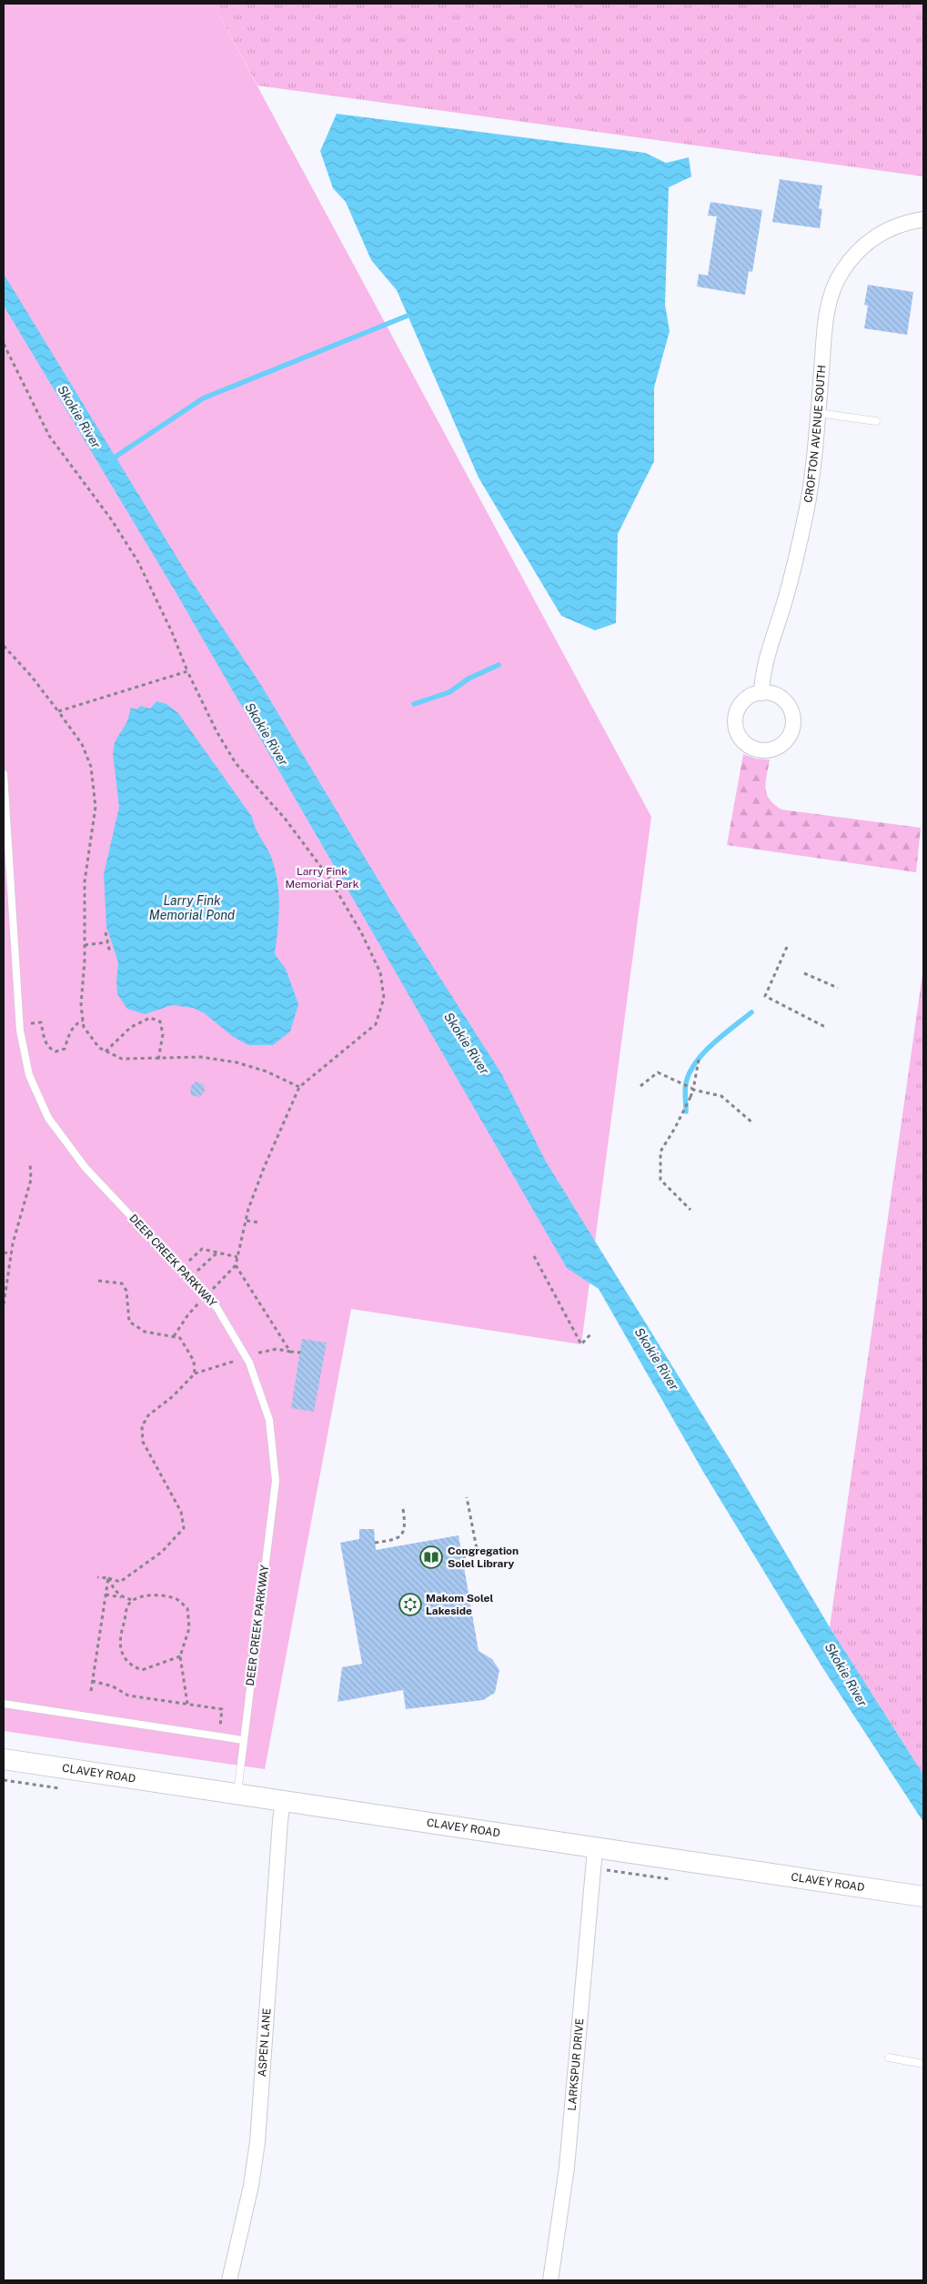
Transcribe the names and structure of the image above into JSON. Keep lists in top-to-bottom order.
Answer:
{
  "streets": {
    "main road": ["CLAVEY ROAD"],
    "street": ["CROFTON AVENUE SOUTH", "ASPEN LANE", "LARKSPUR DRIVE"],
    "lane": ["DEER CREEK PARKWAY"]
  },
  "crossings": [
    ["DEER CREEK PARKWAY", "CLAVEY ROAD"],
    ["CLAVEY ROAD", "ASPEN LANE"],
    ["CLAVEY ROAD", "LARKSPUR DRIVE"]
  ],
  "water": ["Skokie River", "Larry Fink Memorial Pond"],
  "parks": ["Larry Fink Memorial Park"],
  "places": {
    "library": ["Congregation Solel Library"],
    "synagogue": ["Makom Solel Lakeside"]
  }
}
